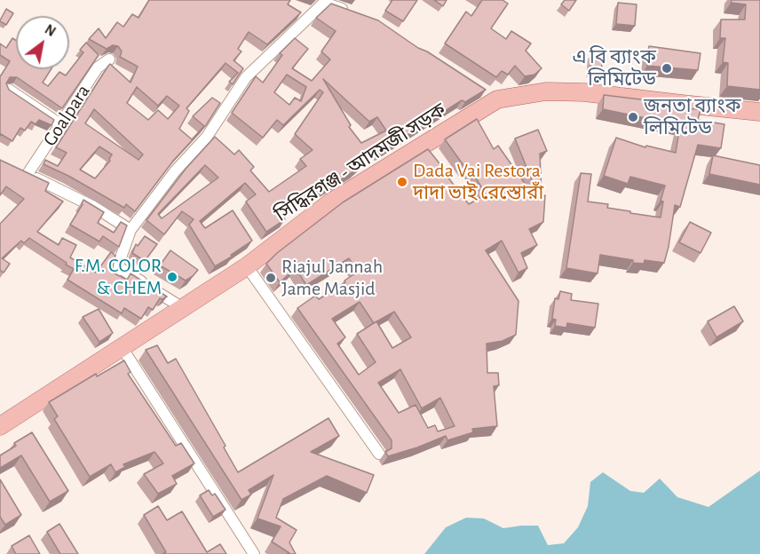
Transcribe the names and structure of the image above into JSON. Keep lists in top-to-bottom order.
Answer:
{
  "streets": {
    "main road": ["সিদ্ধিরগঞ্জ - আদমজী সড়ক"],
    "street": ["Goalpara"]
  },
  "places": [
    "এ বি ব্যাংক লিমিটেড",
    "জনতা ব্যাংক লিমিটেড",
    "Dada Vai Restora দাদা ভাই রেস্তোরাঁ",
    "F.M. COLOR & CHEM",
    "Riajul Jannah Jame Masjid"
  ],
  "north": "top right"
}
